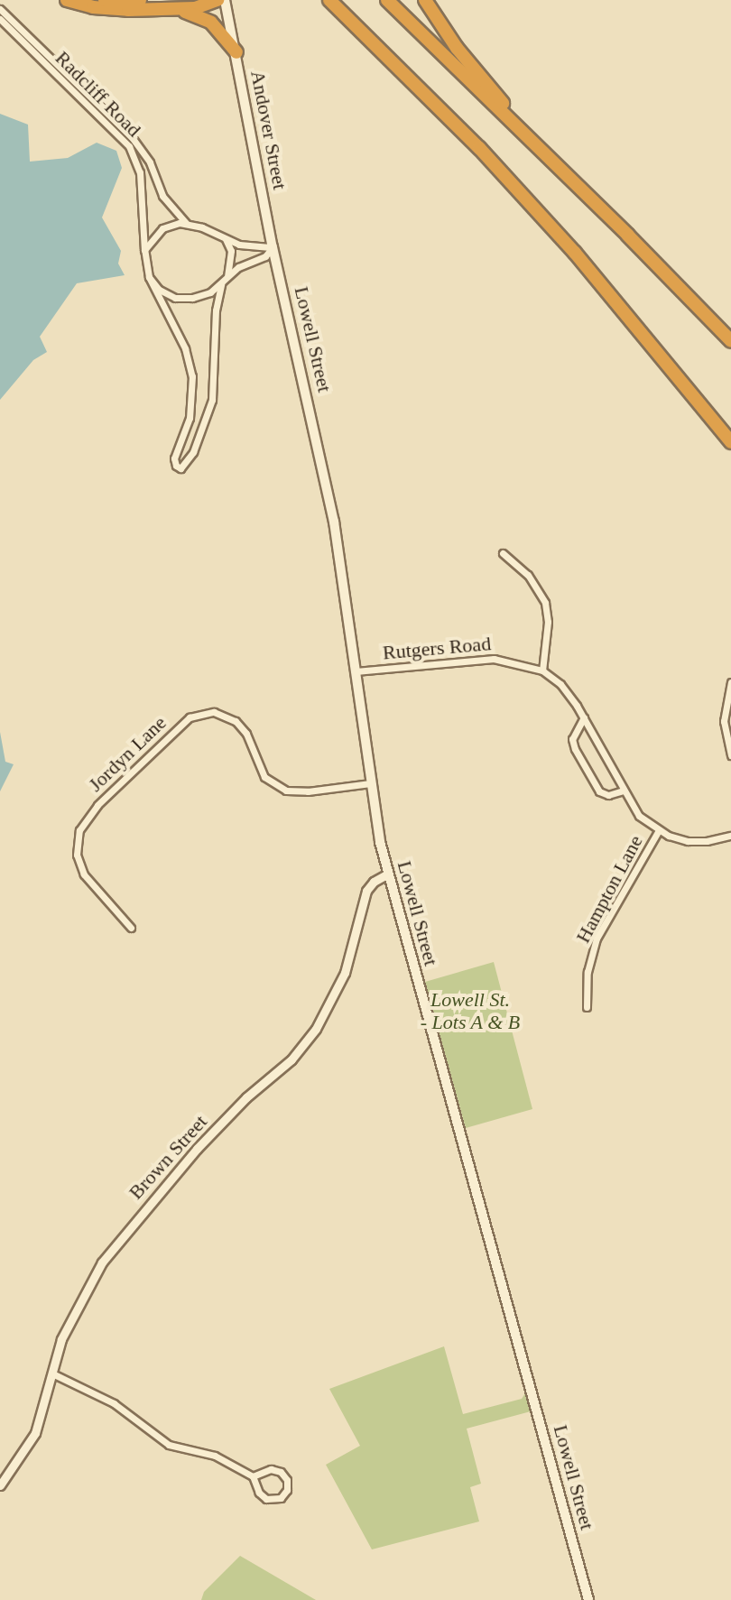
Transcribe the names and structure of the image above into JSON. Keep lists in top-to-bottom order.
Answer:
{
  "streets": {
    "main road": ["Andover Street", "Lowell Street"],
    "street": [
      "Radcliff Road",
      "Rutgers Road",
      "Jordyn Lane",
      "Hampton Lane",
      "Brown Street"
    ]
  },
  "crossings": [
    ["Andover Street", "Lowell Street"],
    ["Lowell Street", "Rutgers Road"],
    ["Lowell Street", "Jordyn Lane"],
    ["Lowell Street", "Brown Street"]
  ],
  "parks": ["Lowell St. - Lots A & B"]
}
